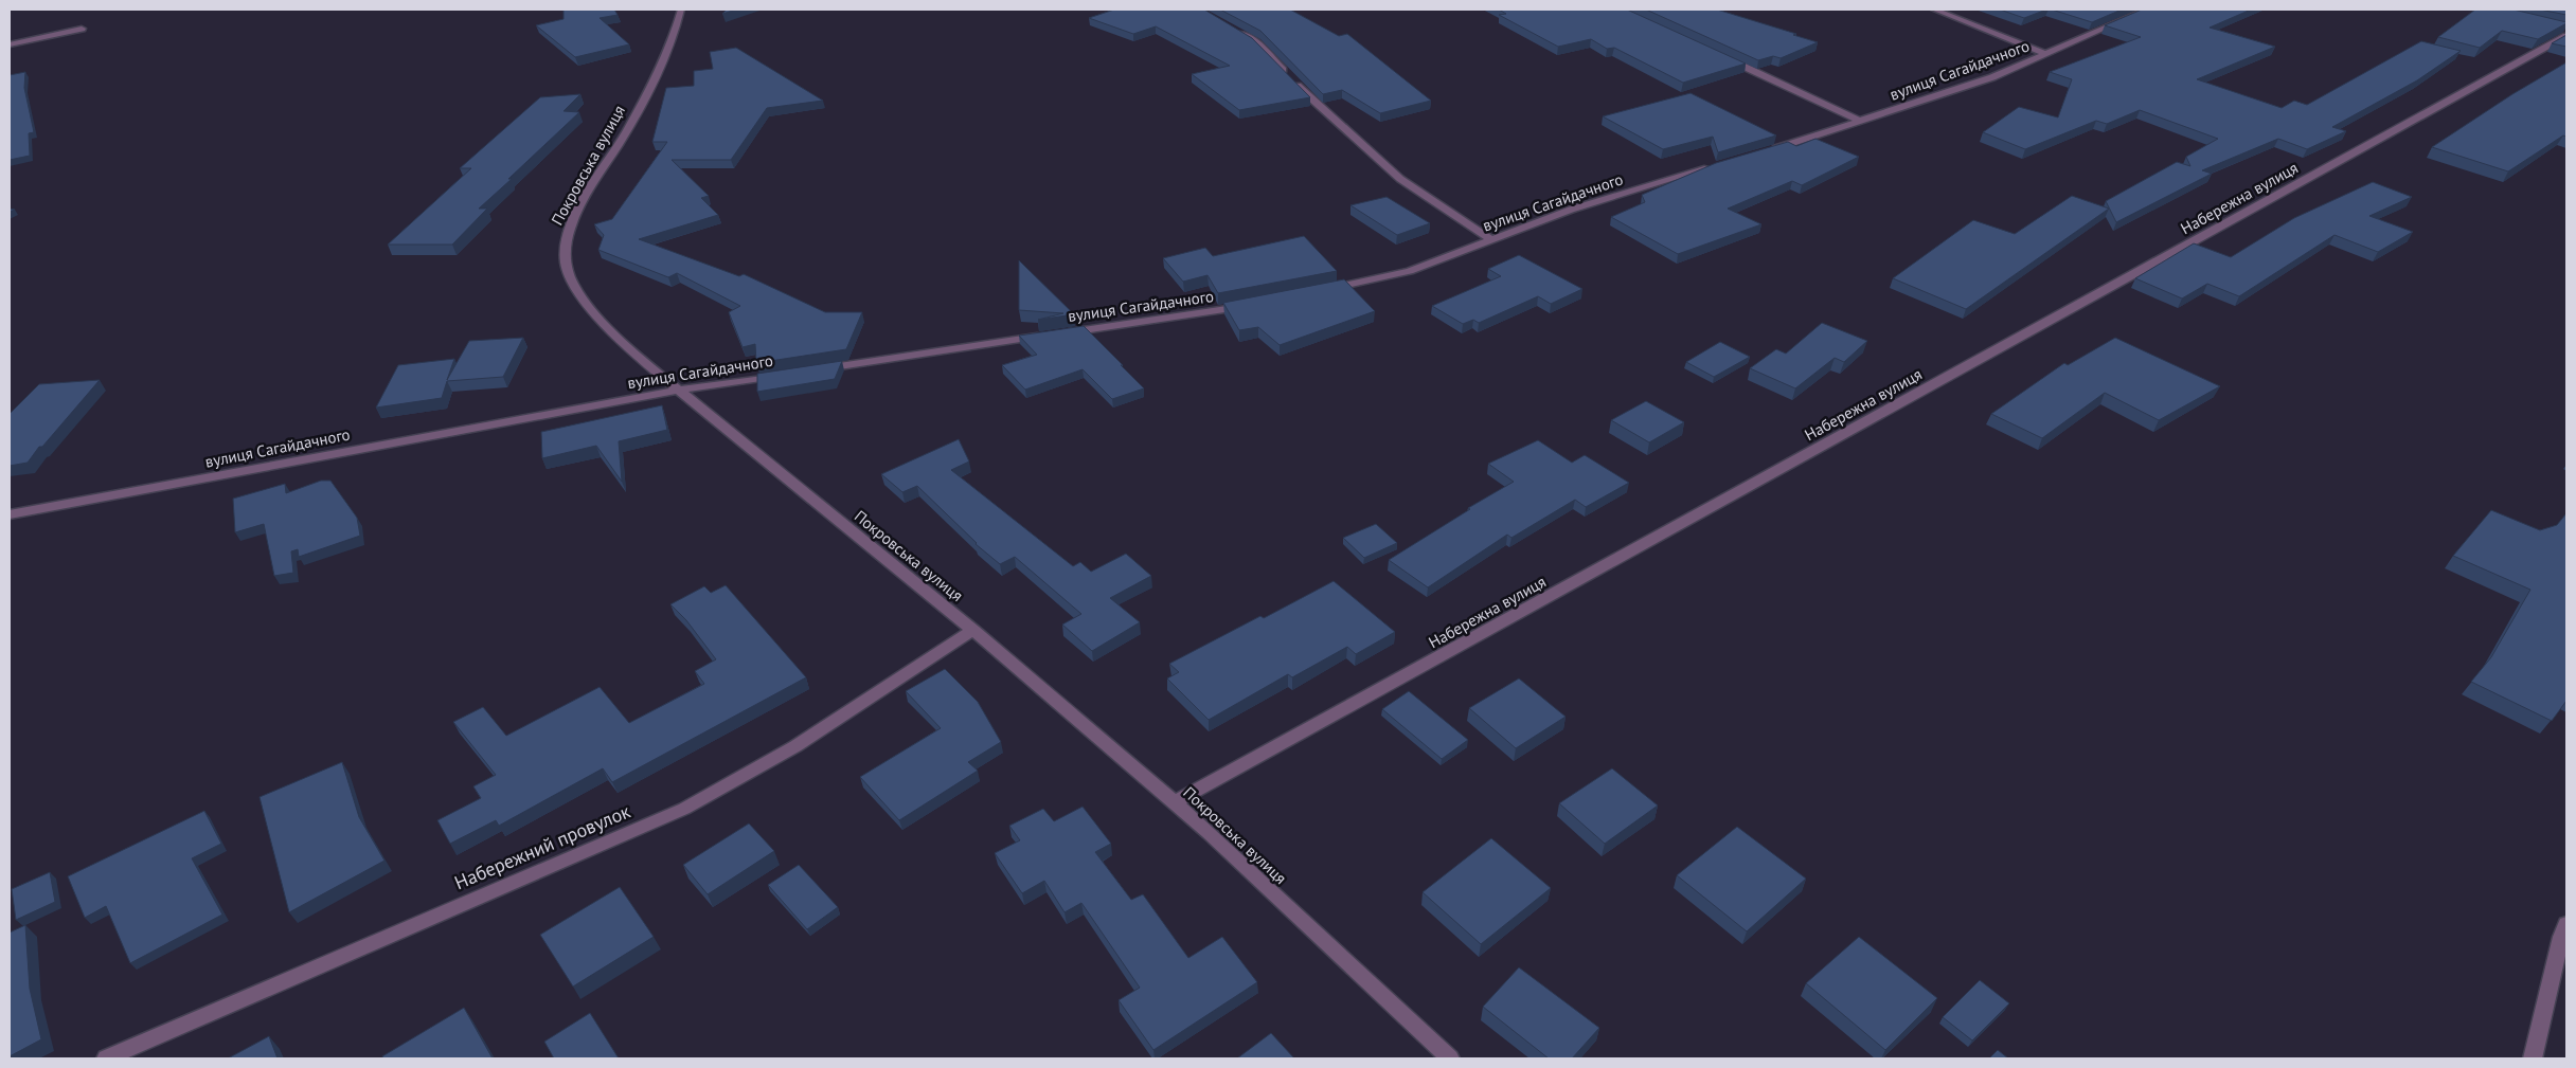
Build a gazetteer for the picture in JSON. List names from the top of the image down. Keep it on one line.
{"streets":{"street":["вулиця Сагайдачного","Покровська вулиця","Набережна вулиця","Набережний провулок"]},"crossings":[["вулиця Сагайдачного","Покровська вулиця"],["Покровська вулиця","Набережна вулиця"],["Покровська вулиця","Набережний провулок"]]}
